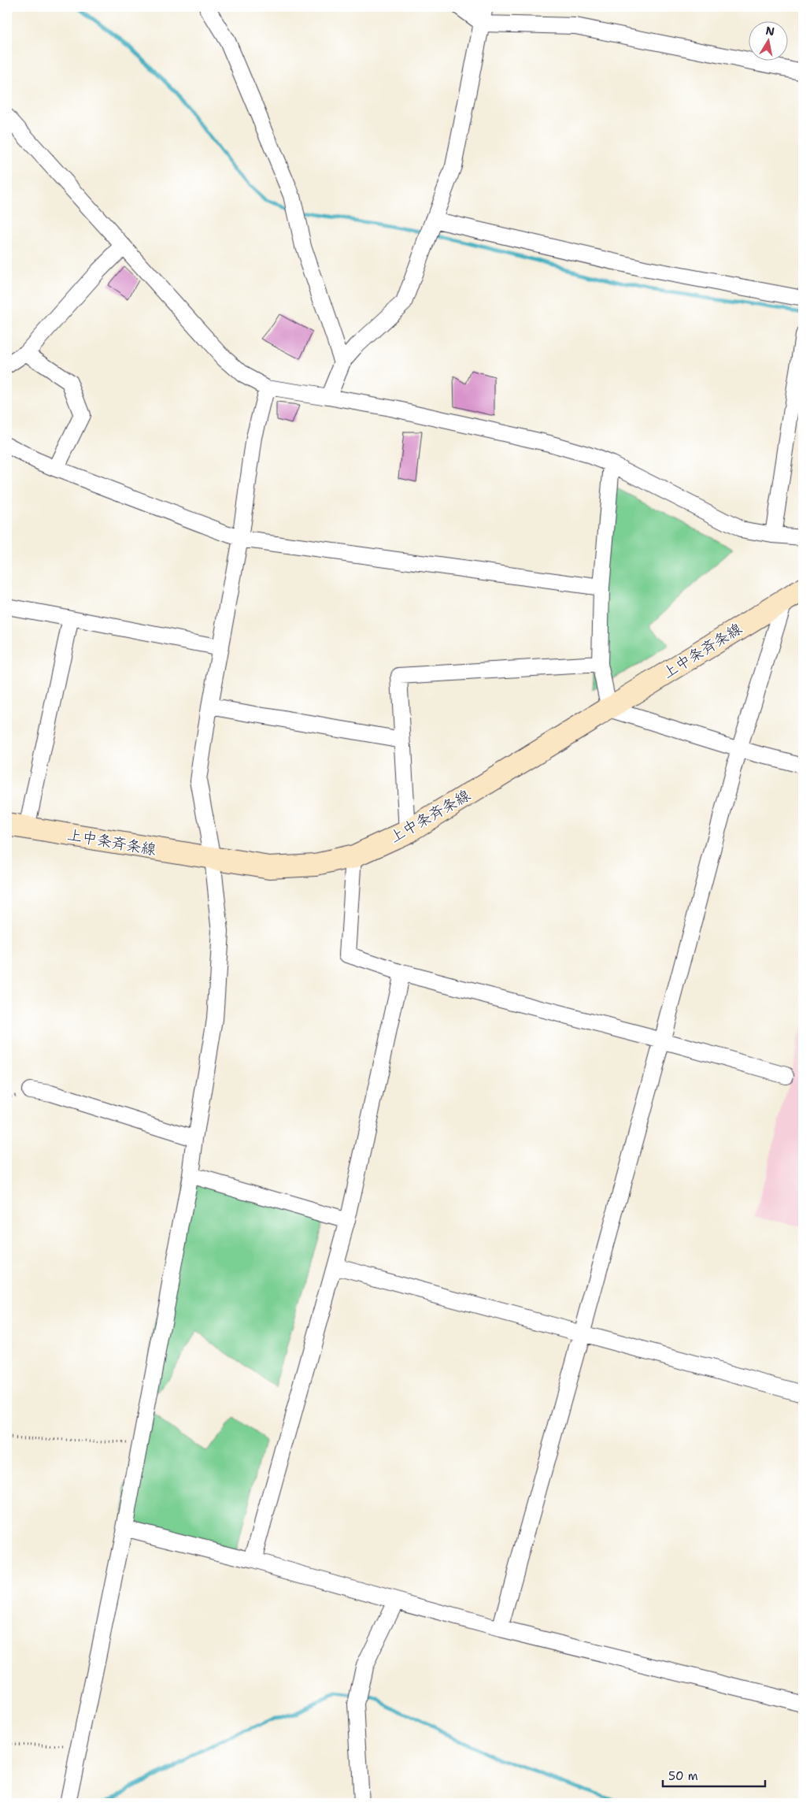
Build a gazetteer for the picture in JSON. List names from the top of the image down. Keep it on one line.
{"streets":{"main road":["上中条斉条線"]},"scale_bar":"50 m","north":"top"}
